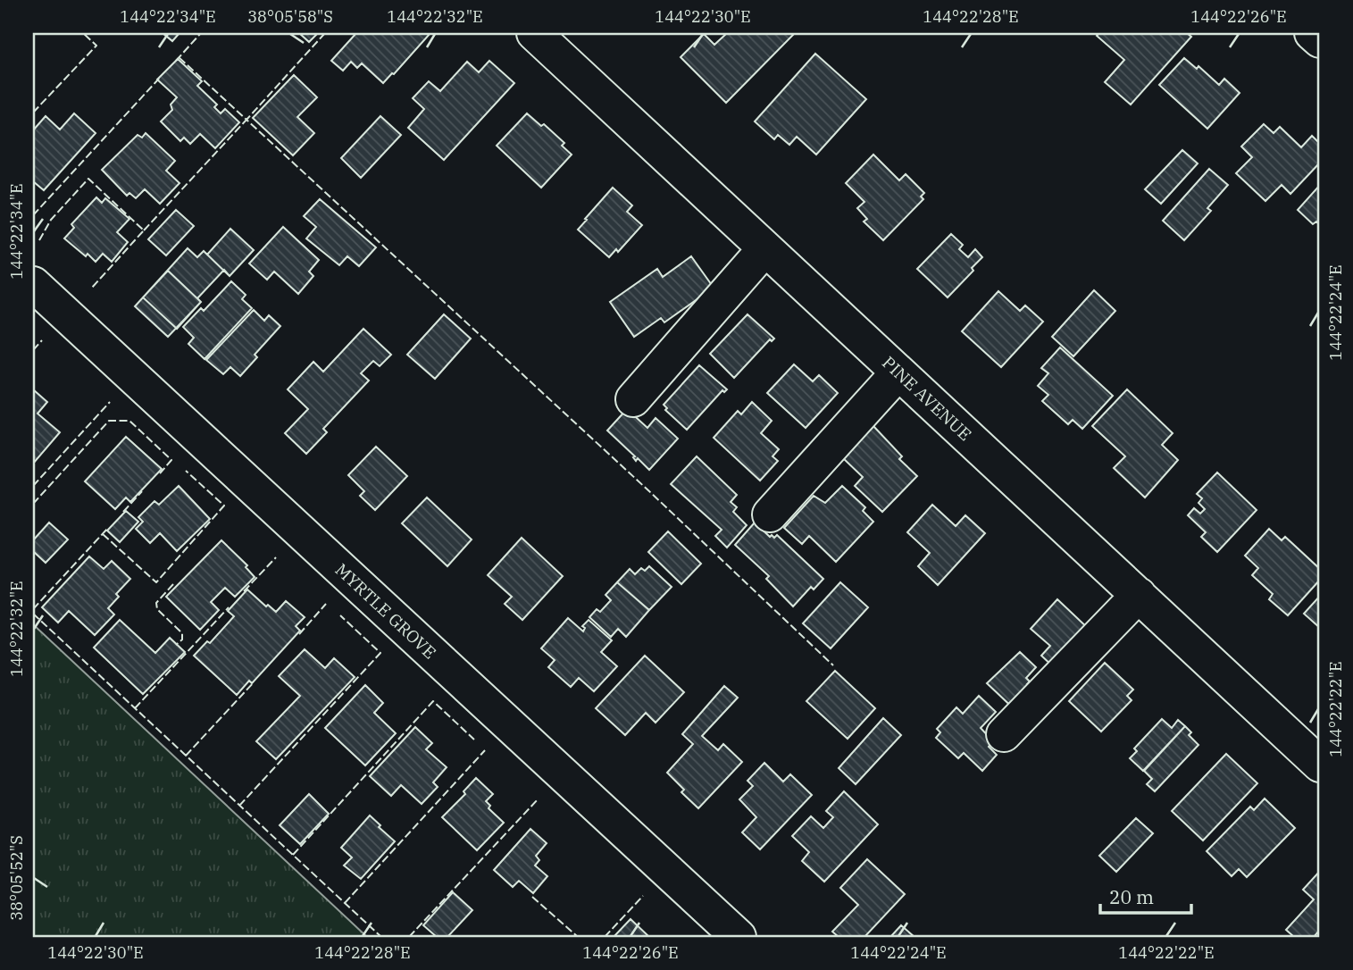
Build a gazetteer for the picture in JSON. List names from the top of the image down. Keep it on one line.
{"streets":{"street":["PINE AVENUE","MYRTLE GROVE"]},"scale_bar":"20 m","coordinates":["144°22'34\"E","38°05'58\"S","144°22'32\"E","144°22'30\"E","144°22'28\"E","144°22'26\"E","144°22'24\"E","144°22'22\"E","38°05'52\"S"]}
